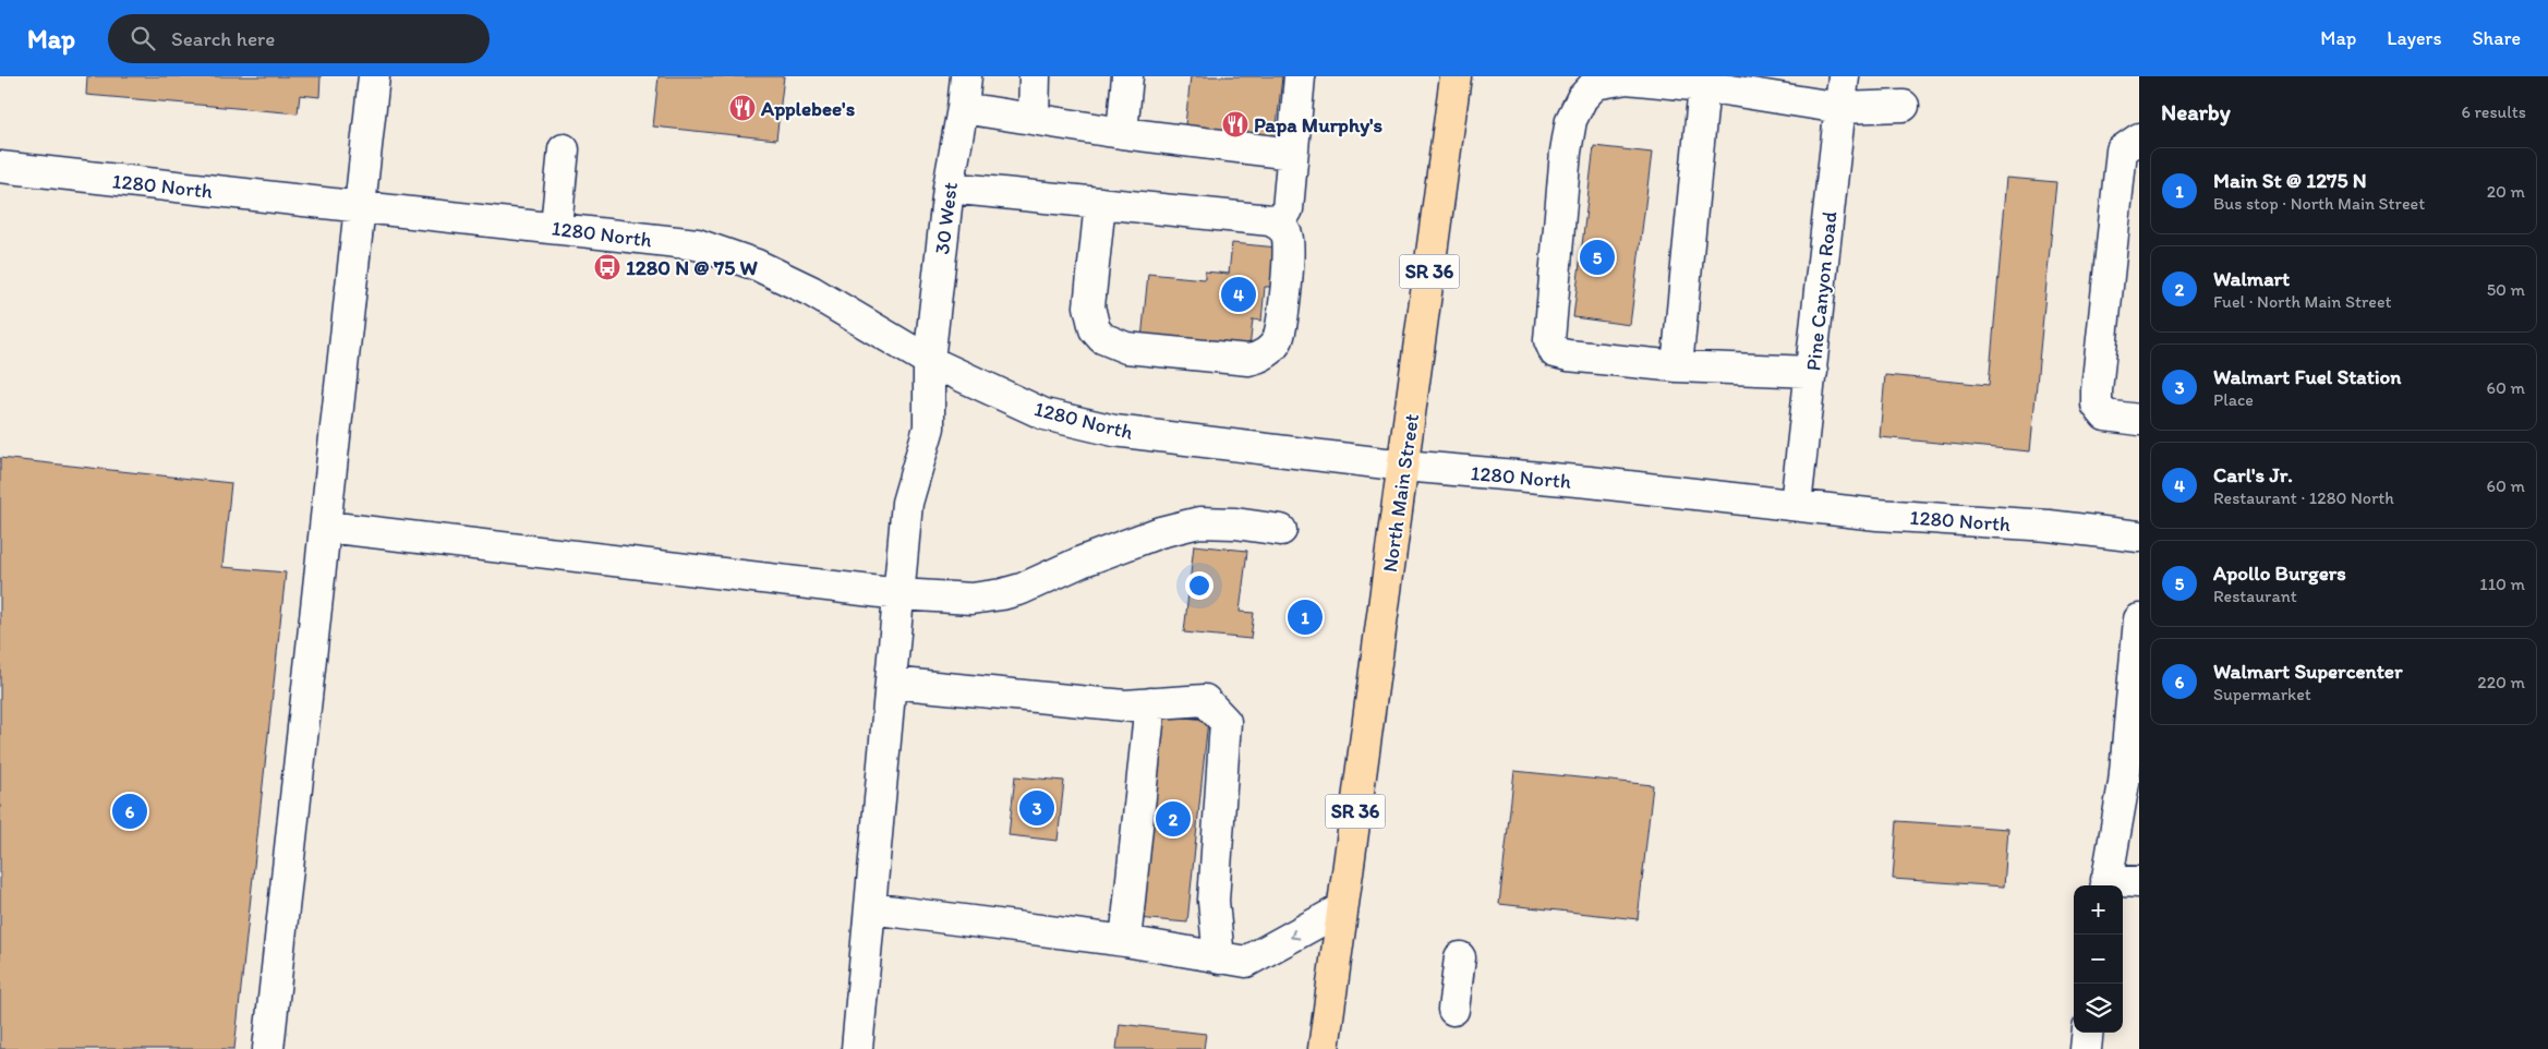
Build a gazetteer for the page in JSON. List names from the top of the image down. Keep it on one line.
{"streets":{"highway":["SR 36","North Main Street"],"street":["1280 North","30 West","Pine Canyon Road"]},"crossings":[["1280 North","30 West"],["1280 North","Pine Canyon Road"],["1280 North","North Main Street"],["SR 36","North Main Street"]],"places":{"restaurant":["Applebee's","Papa Murphy's"],"bus stop":["1280 N @ 75 W"]},"page":{"header":"Map","search":"Search here","nav":["Map","Layers","Share"],"heading":["Nearby","6 results"],"list":[{"mark":"1","name":"Main St @ 1275 N","note":"Bus stop · North Main Street","value":"20 m"},{"mark":"2","name":"Walmart","note":"Fuel · North Main Street","value":"50 m"},{"mark":"3","name":"Walmart Fuel Station","note":"Place","value":"60 m"},{"mark":"4","name":"Carl's Jr.","note":"Restaurant · 1280 North","value":"60 m"},{"mark":"5","name":"Apollo Burgers","note":"Restaurant","value":"110 m"},{"mark":"6","name":"Walmart Supercenter","note":"Supermarket","value":"220 m"}],"pins":["5","4","1","3","6","2"],"map_buttons":["+","−"]}}
